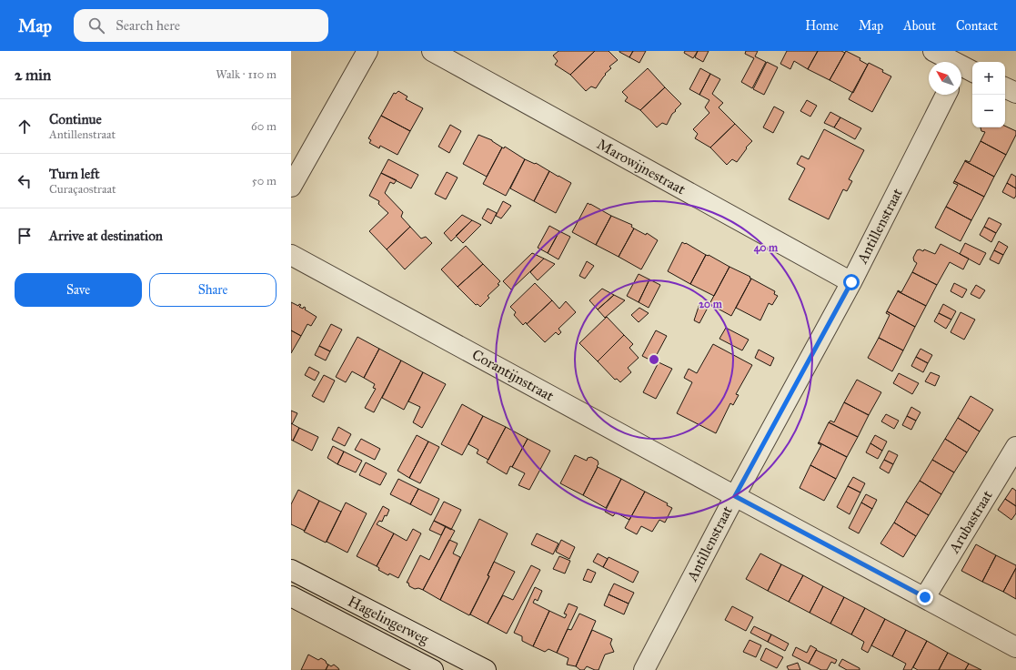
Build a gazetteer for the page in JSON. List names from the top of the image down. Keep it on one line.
{"streets":{"street":["Marowijnestraat","Antillenstraat","Corantijnstraat","Arubastraat","Hagelingerweg"]},"crossings":[["Marowijnestraat","Antillenstraat"],["Antillenstraat","Corantijnstraat"],["Corantijnstraat","Arubastraat"]],"north":"top left","page":{"header":"Map","search":"Search here","nav":["Home","Map","About","Contact"],"heading":["2 min","Walk · 110 m"],"map_buttons":["+","−"],"list":[["Continue","Antillenstraat","60 m"],["Turn left","Curaçaostraat","50 m"],"Arrive at destination"],"buttons":["Save","Share"]},"rings":["40 m","20 m"]}
